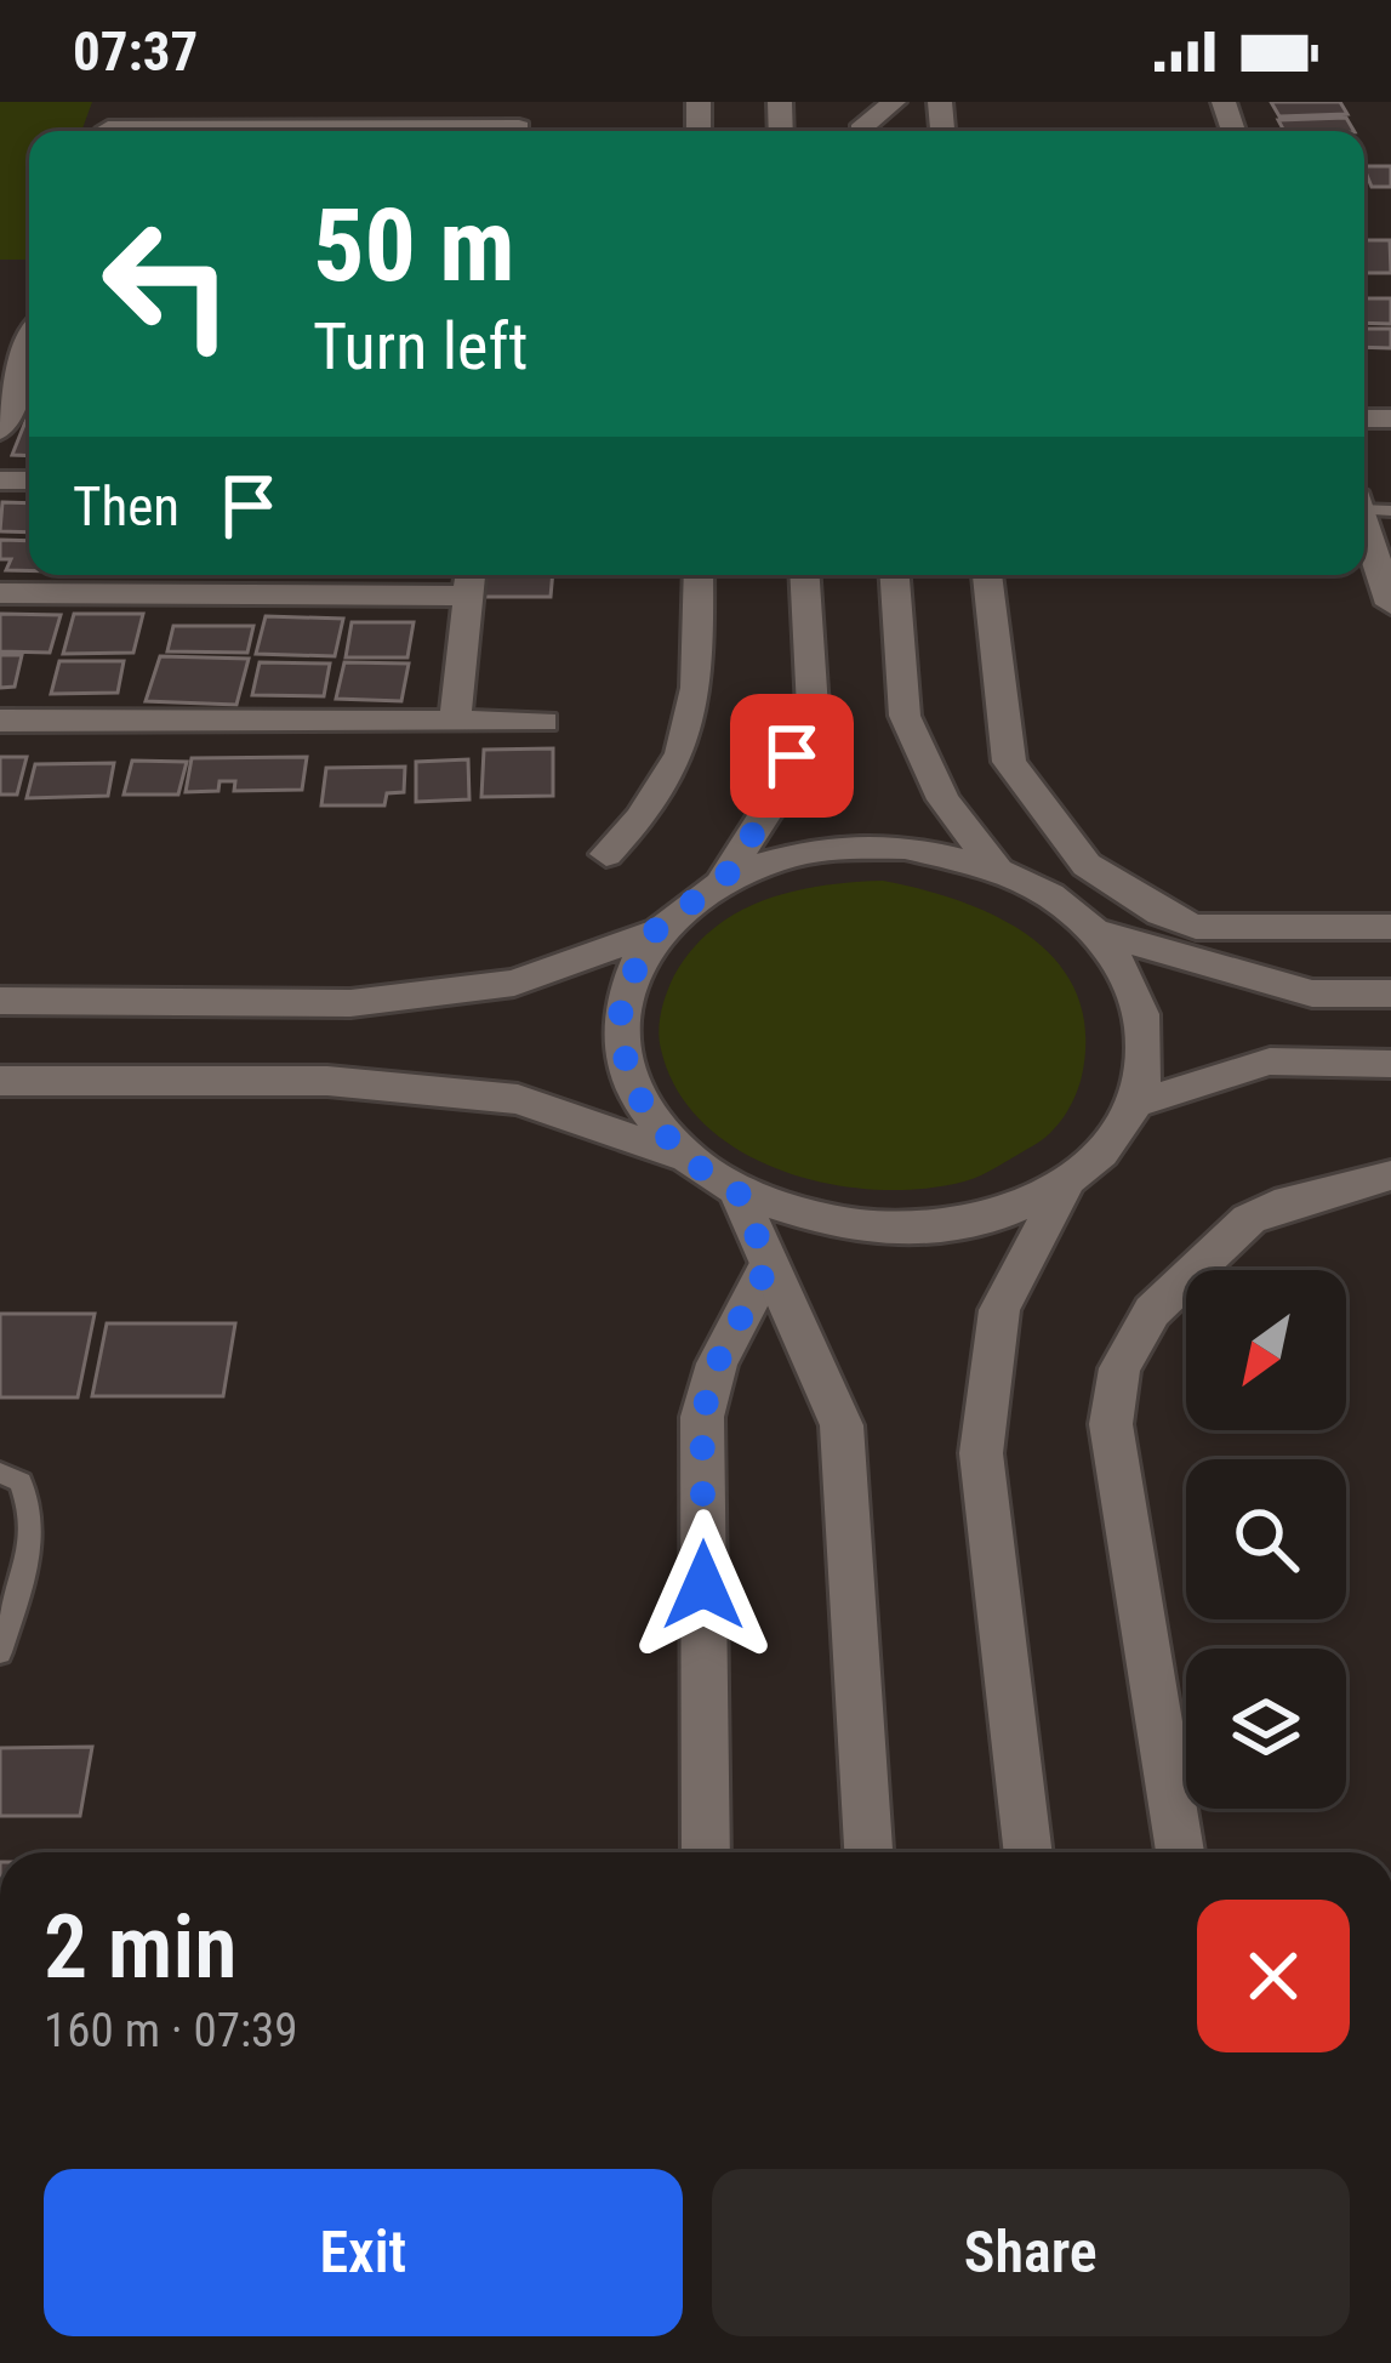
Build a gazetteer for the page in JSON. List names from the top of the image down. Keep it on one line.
{"north":"bottom left","page":{"status":"07:37","turn":["50 m","Turn left"],"then":"Then","heading":["2 min","160 m · 07:39"],"buttons":["Exit","Share"]}}
